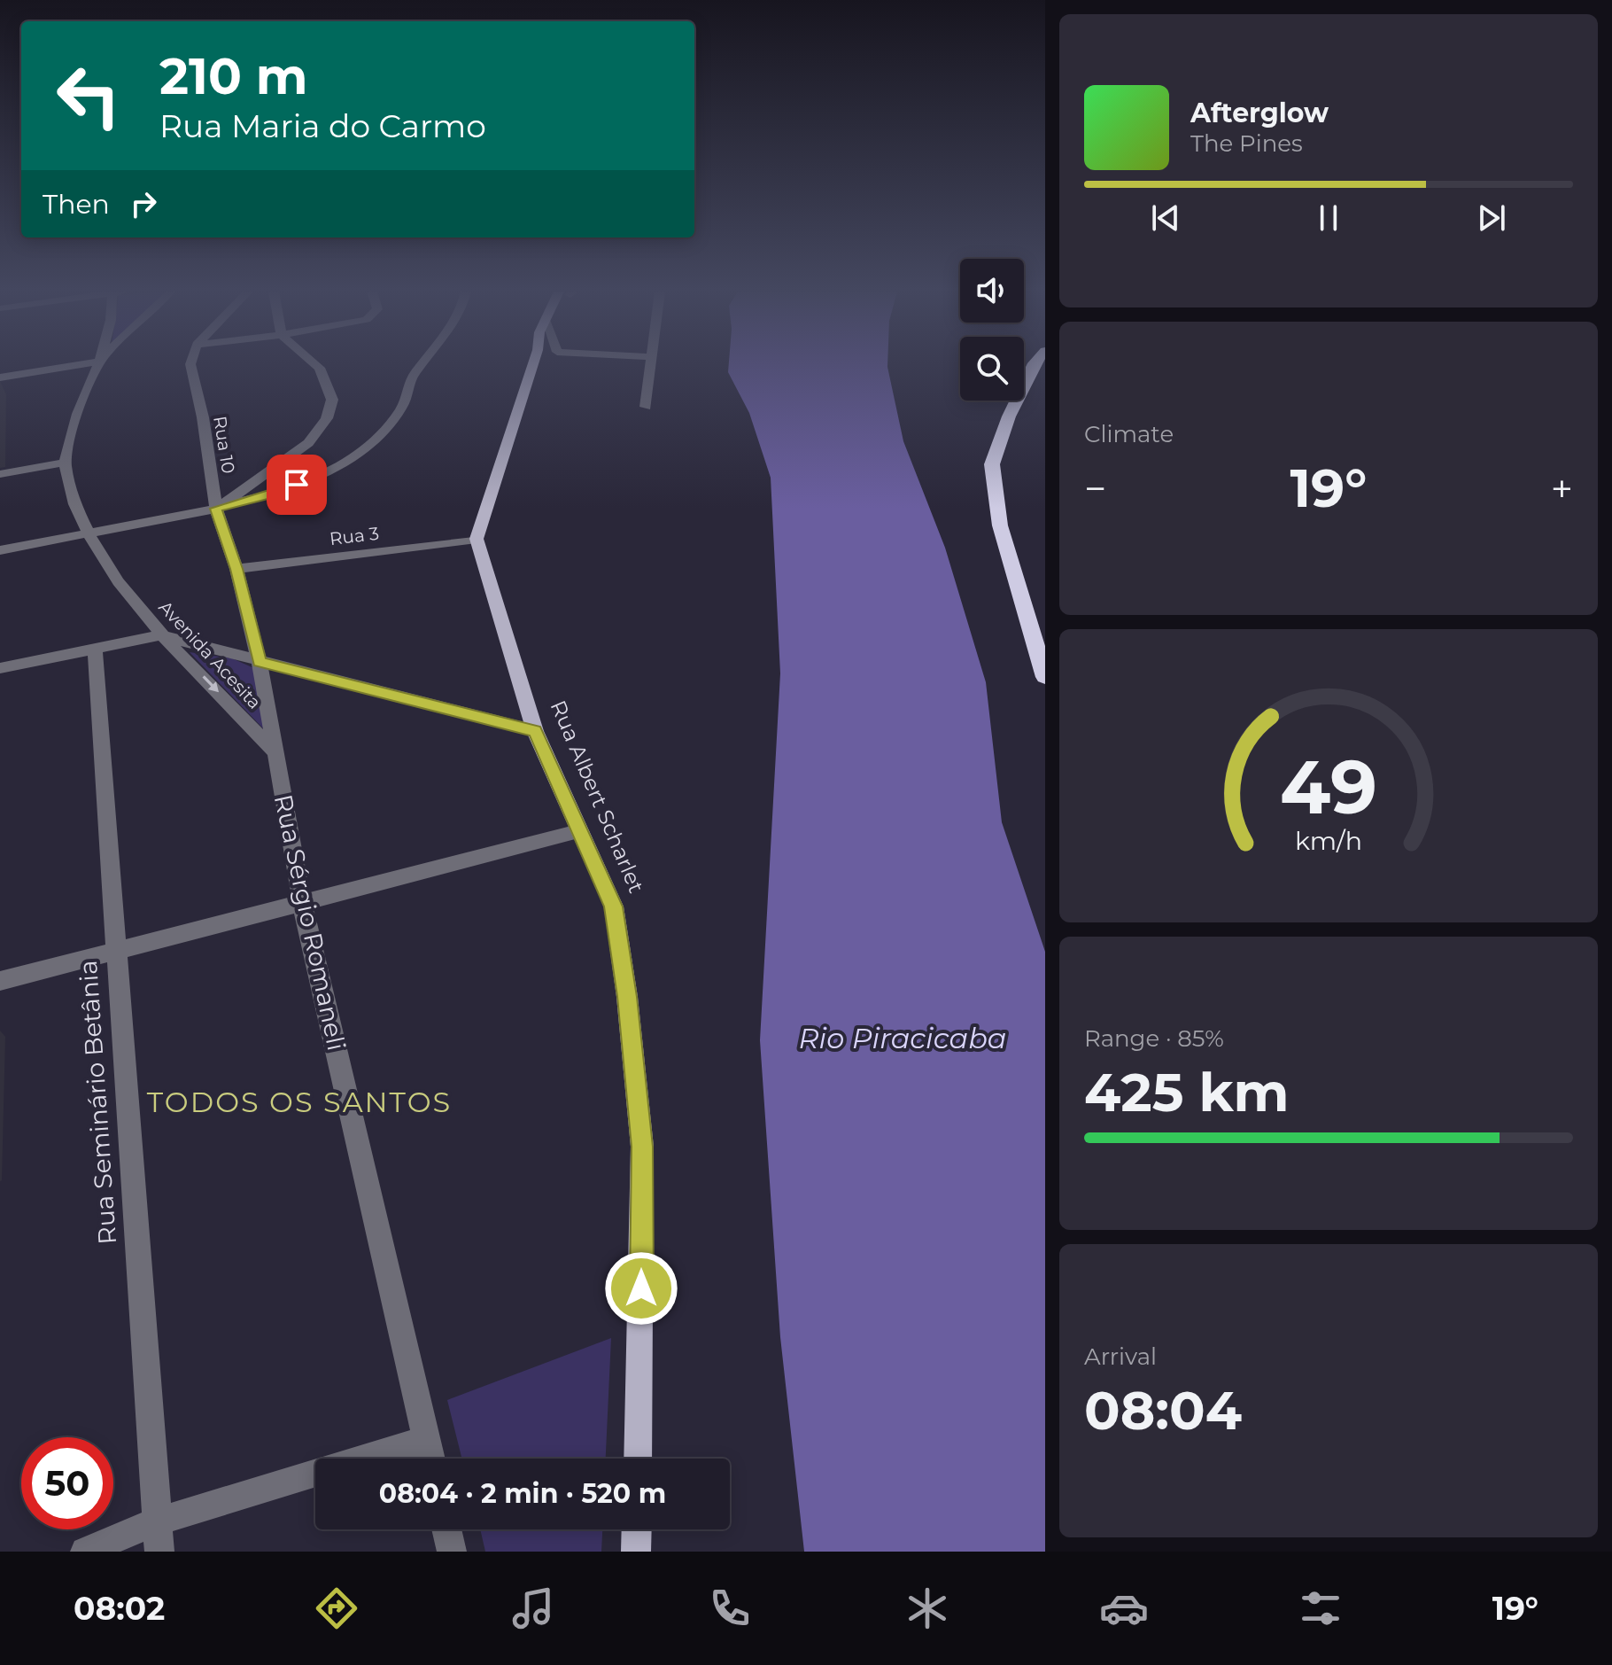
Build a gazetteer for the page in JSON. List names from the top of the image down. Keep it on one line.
{"streets":{"main road":["Rua Albert Scharlet"],"street":["Rua 10","Rua 3","Avenida Acesita","Rua Sérgio Romaneli","Rua Seminário Betânia"]},"crossings":[["Rua 10","Rua 3"],["Rua 10","Rua Sérgio Romaneli"],["Rua 3","Rua Albert Scharlet"],["Avenida Acesita","Rua Sérgio Romaneli"]],"districts":["TODOS OS SANTOS"],"water":["Rio Piracicaba"],"page":{"turn":["210 m","Rua Maria do Carmo"],"song":["Afterglow","The Pines"],"then":"Then","tile":["Climate",["Range · 85%","425 km"],["Arrival","08:04"]],"heat":["−","19°","+"],"limit":"50","trip":"08:04 · 2 min · 520 m","tabs":["08:02","19°"],"gauge":["49","km/h"]}}
